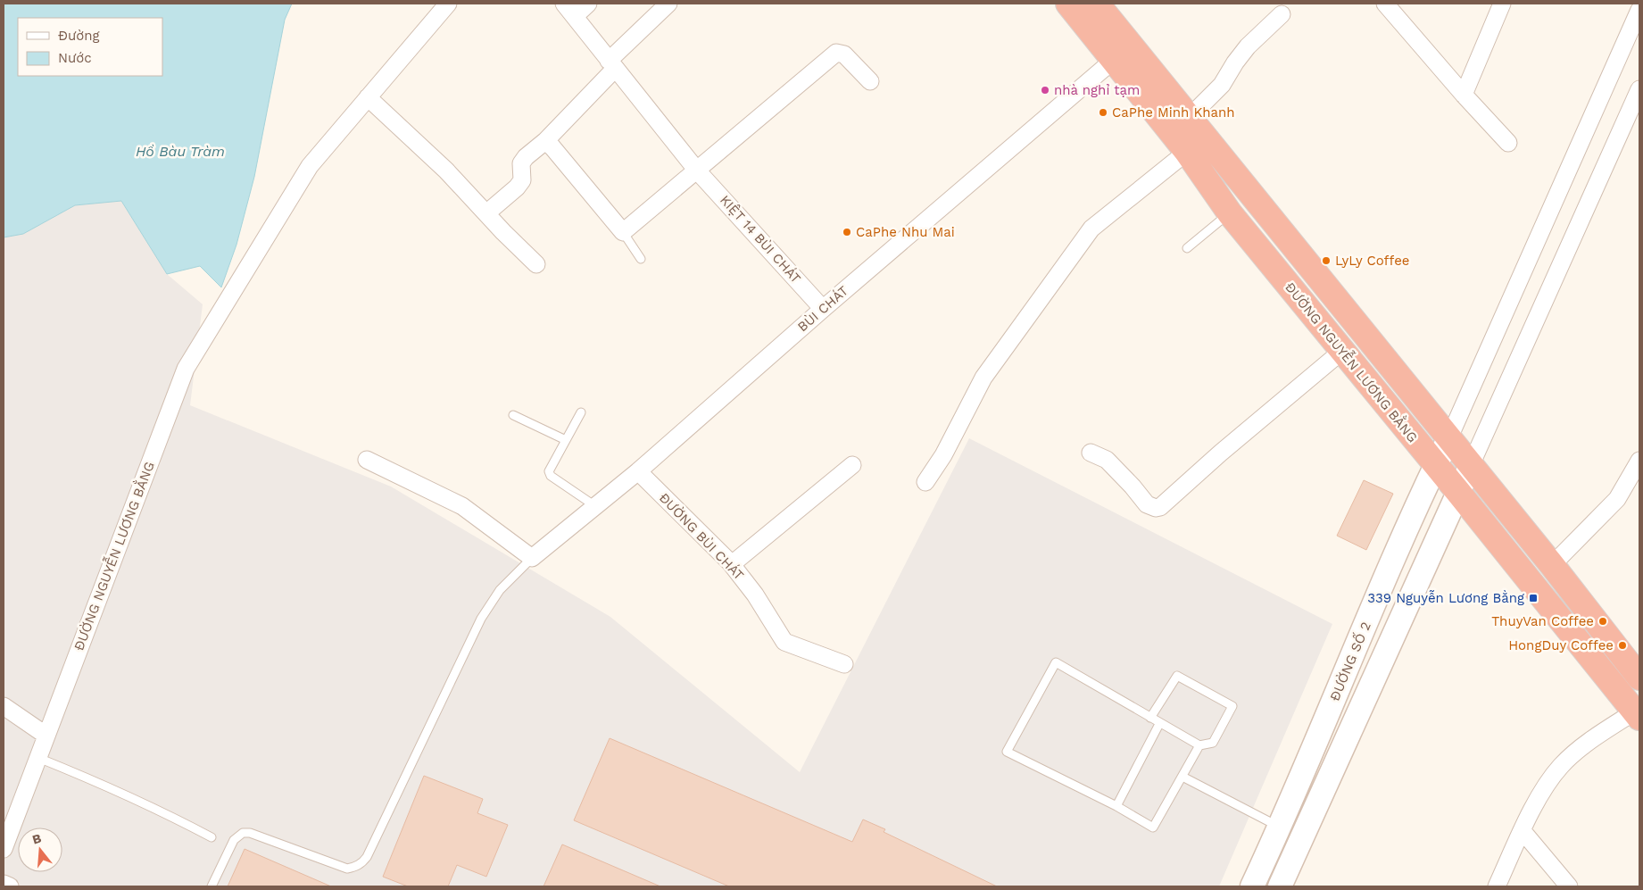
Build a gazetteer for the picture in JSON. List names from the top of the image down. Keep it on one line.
{"streets":{"highway":["ĐƯỜNG NGUYỄN LƯƠNG BẰNG"],"street":["KIỆT 14 BÙI CHÁT","BÙI CHÁT","ĐƯỜNG BÙI CHÁT","ĐƯỜNG SỐ 2"]},"crossings":[["KIỆT 14 BÙI CHÁT","BÙI CHÁT"],["BÙI CHÁT","ĐƯỜNG NGUYỄN LƯƠNG BẰNG"],["BÙI CHÁT","ĐƯỜNG BÙI CHÁT"],["ĐƯỜNG NGUYỄN LƯƠNG BẰNG","ĐƯỜNG SỐ 2"]],"water":["Hồ Bàu Tràm"],"places":{"other":["nhà nghỉ tạm","CaPhe Minh Khanh","CaPhe Nhu Mai","LyLy Coffee","ThuyVan Coffee","HongDuy Coffee"],"transit":["339 Nguyễn Lương Bằng"]},"legend":["Đường","Nước"],"north":"top"}
